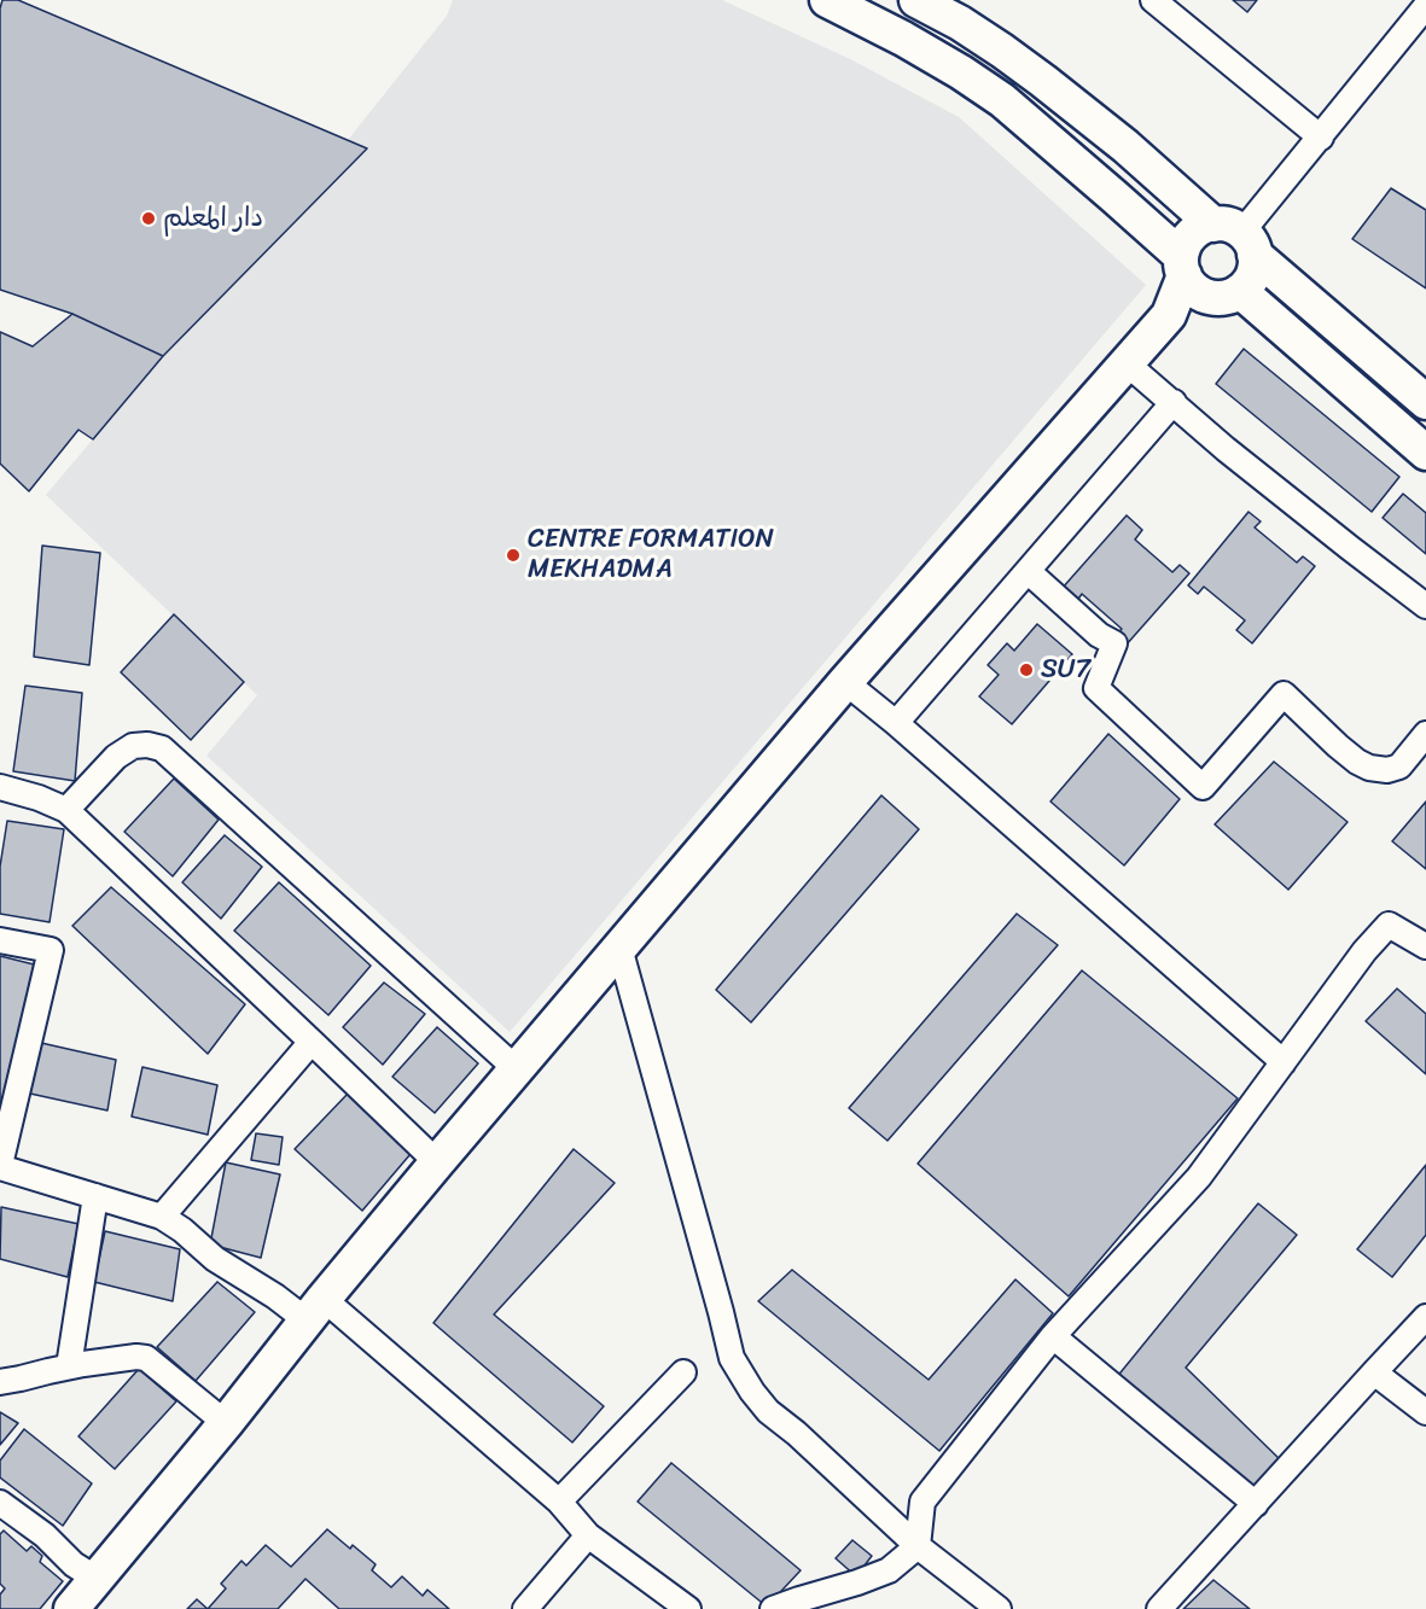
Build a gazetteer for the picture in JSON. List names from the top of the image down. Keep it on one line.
{"places":["دار المعلم","CENTRE FORMATION MEKHADMA","SU7"]}
